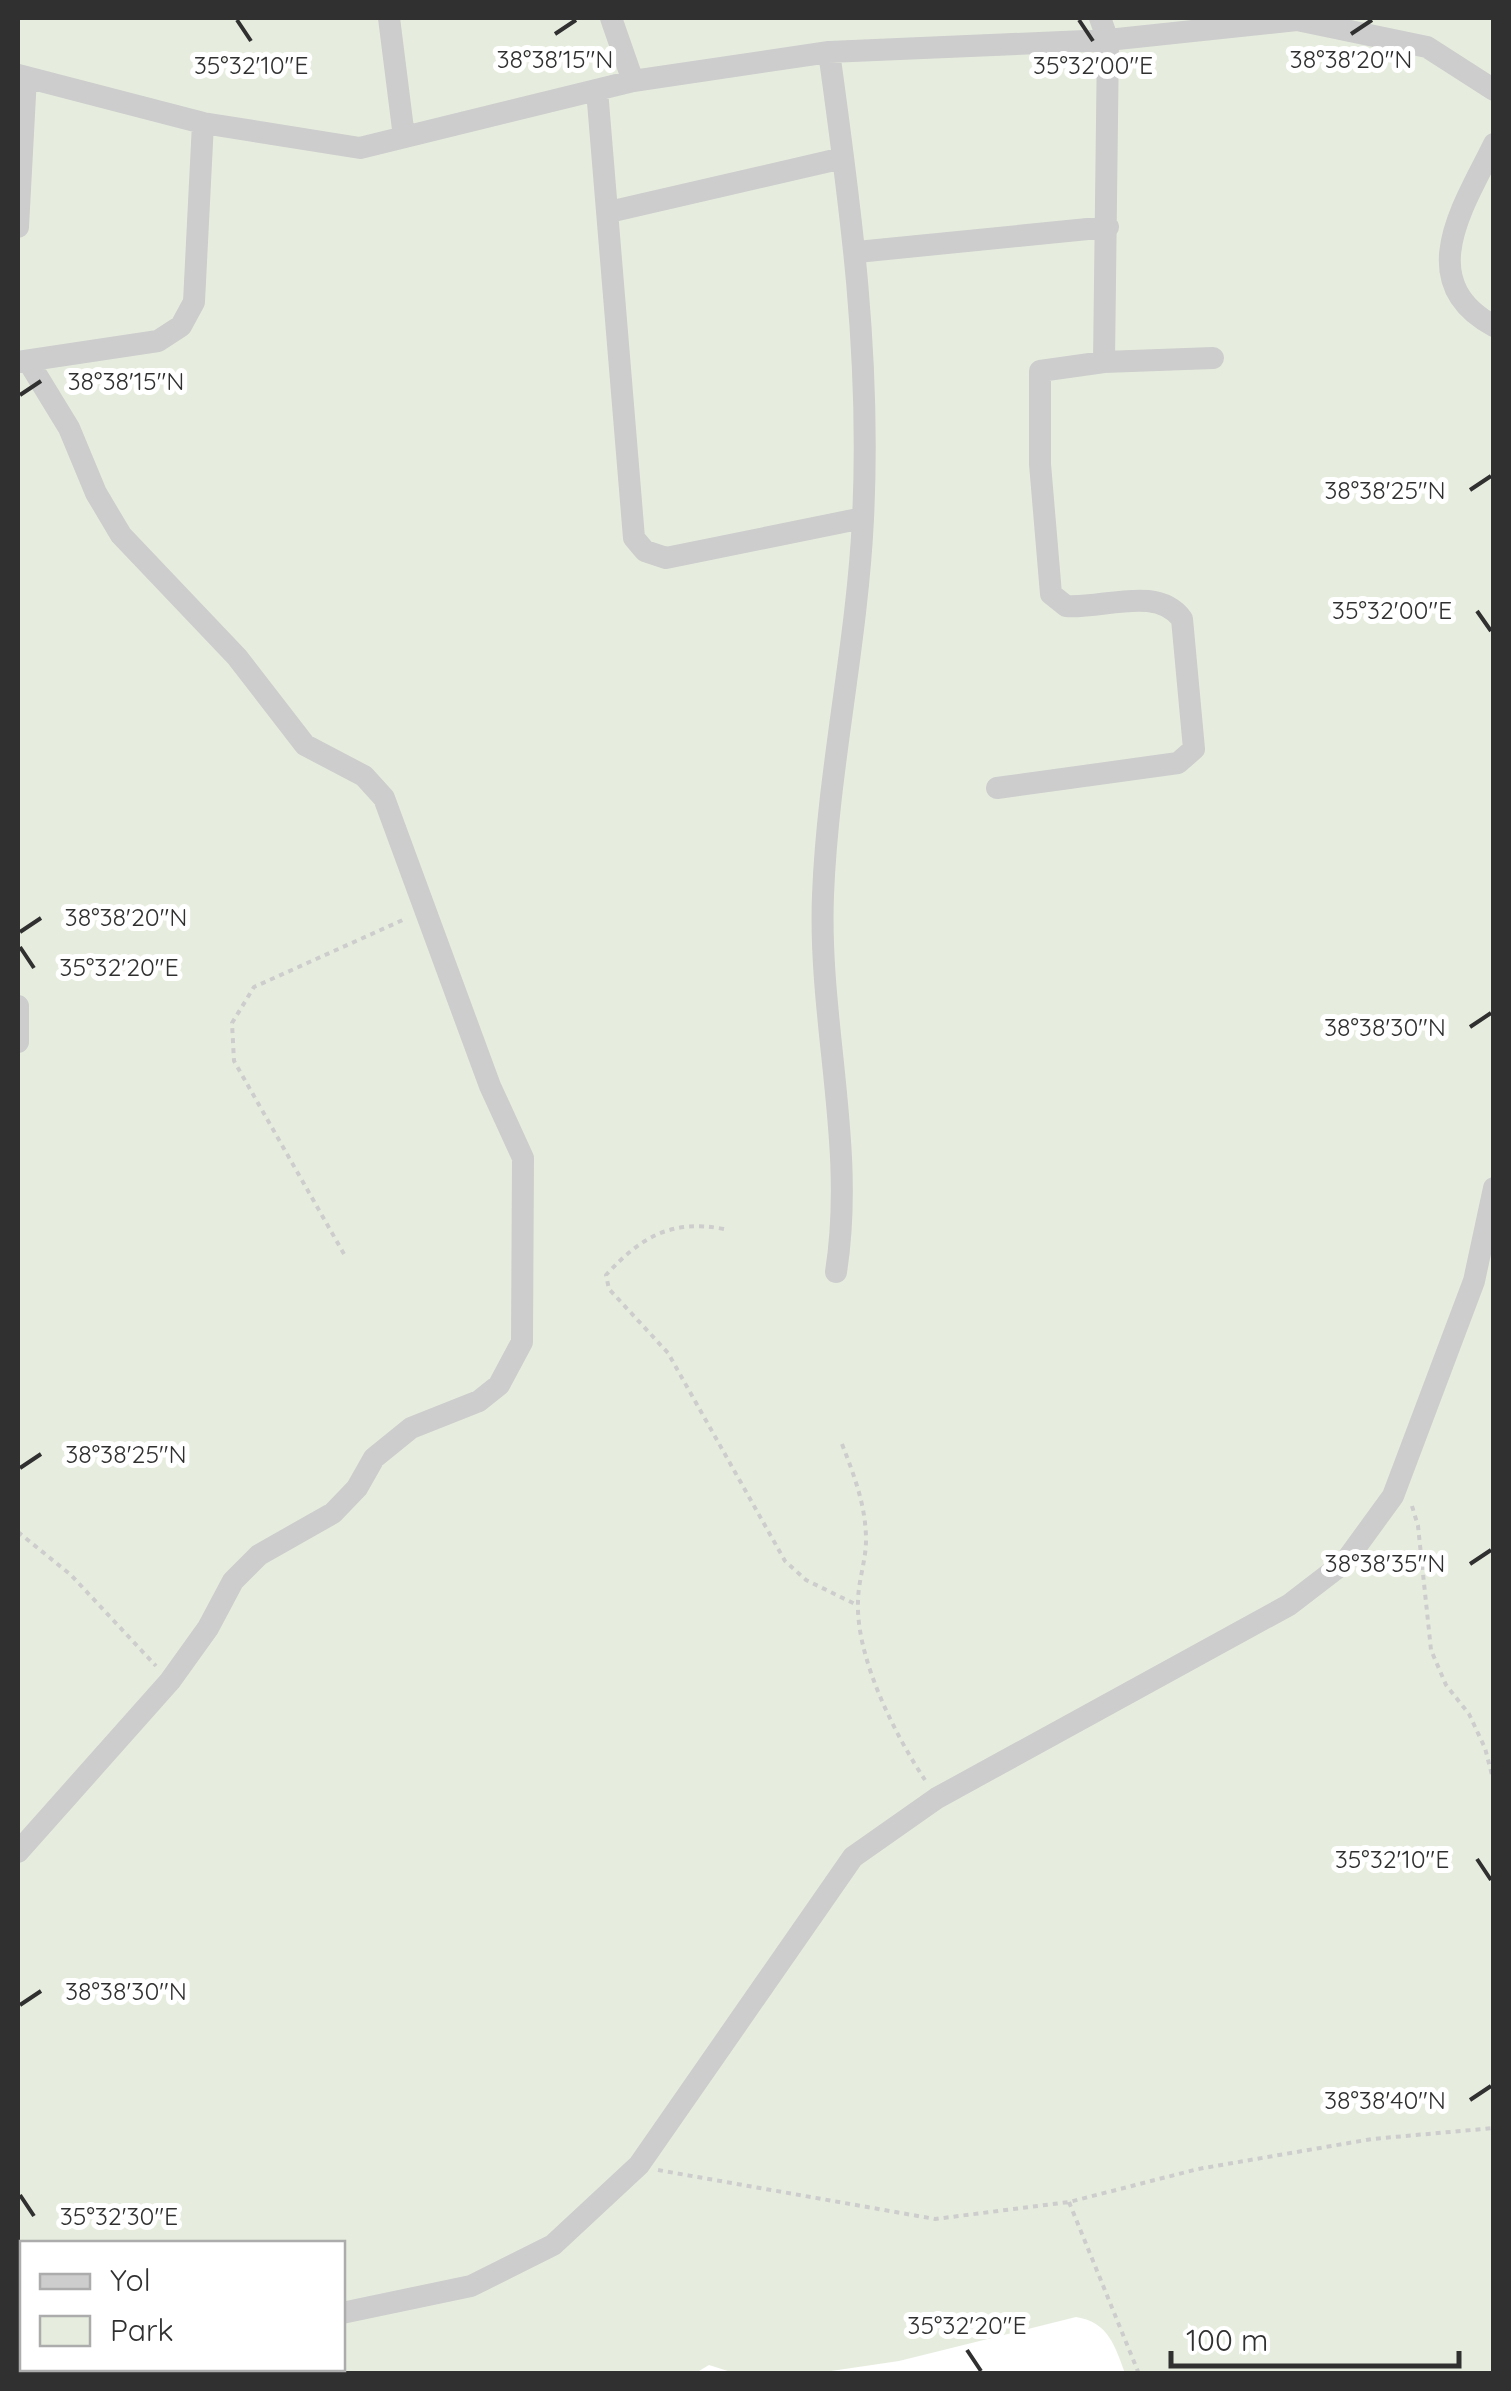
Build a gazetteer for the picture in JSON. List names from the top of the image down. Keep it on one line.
{"legend":["Yol","Park"],"scale_bar":"100 m","coordinates":["38°38'15\"N","38°38'20\"N","35°32'10\"E","35°32'00\"E","38°38'25\"N","35°32'20\"E","38°38'30\"N","38°38'35\"N","38°38'40\"N","35°32'30\"E"]}
